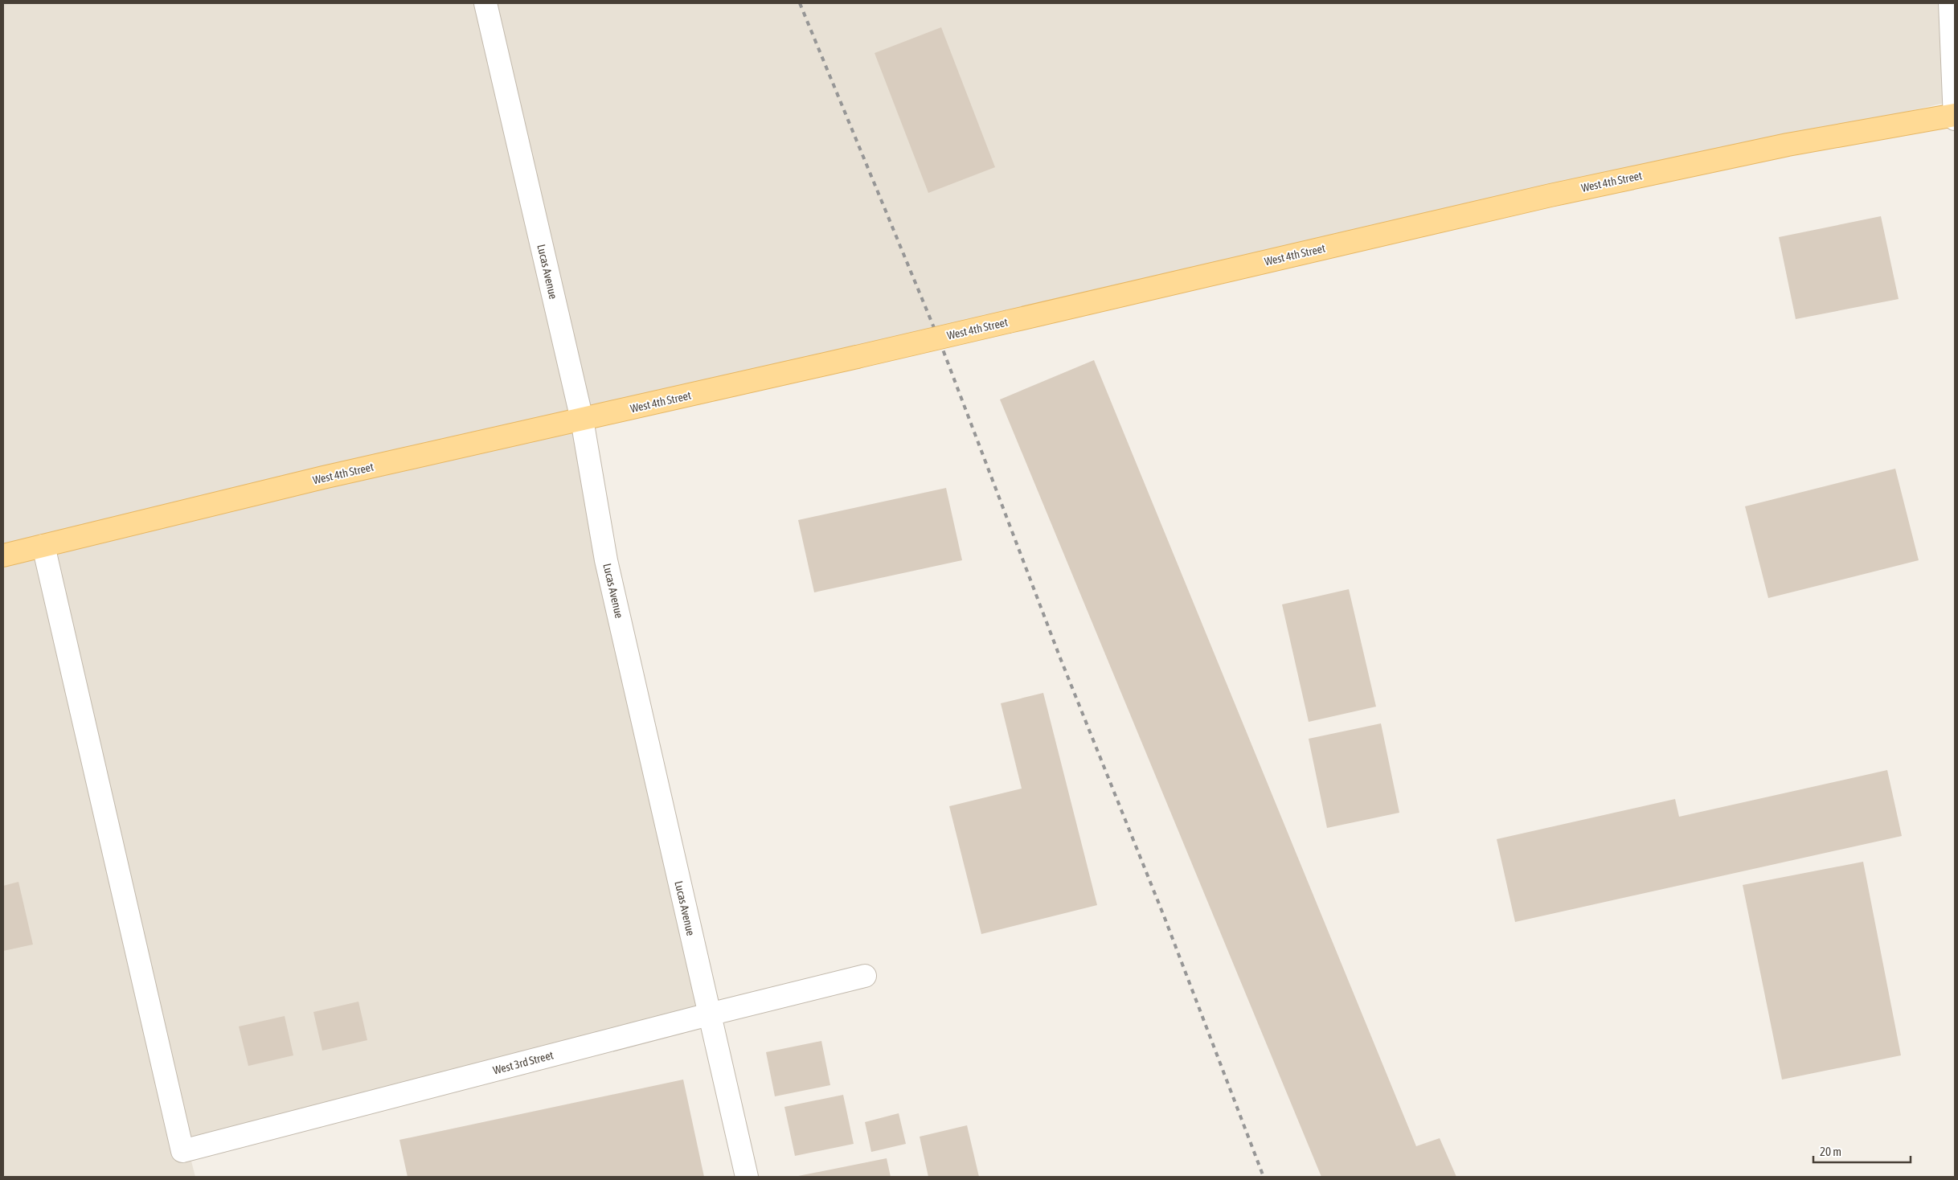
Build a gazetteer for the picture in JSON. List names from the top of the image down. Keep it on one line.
{"streets":{"main road":["West 4th Street"],"street":["Lucas Avenue","West 3rd Street"]},"crossings":[["West 4th Street","Lucas Avenue"],["West 4th Street","West 3rd Street"],["Lucas Avenue","West 3rd Street"]],"scale_bar":"20 m"}
